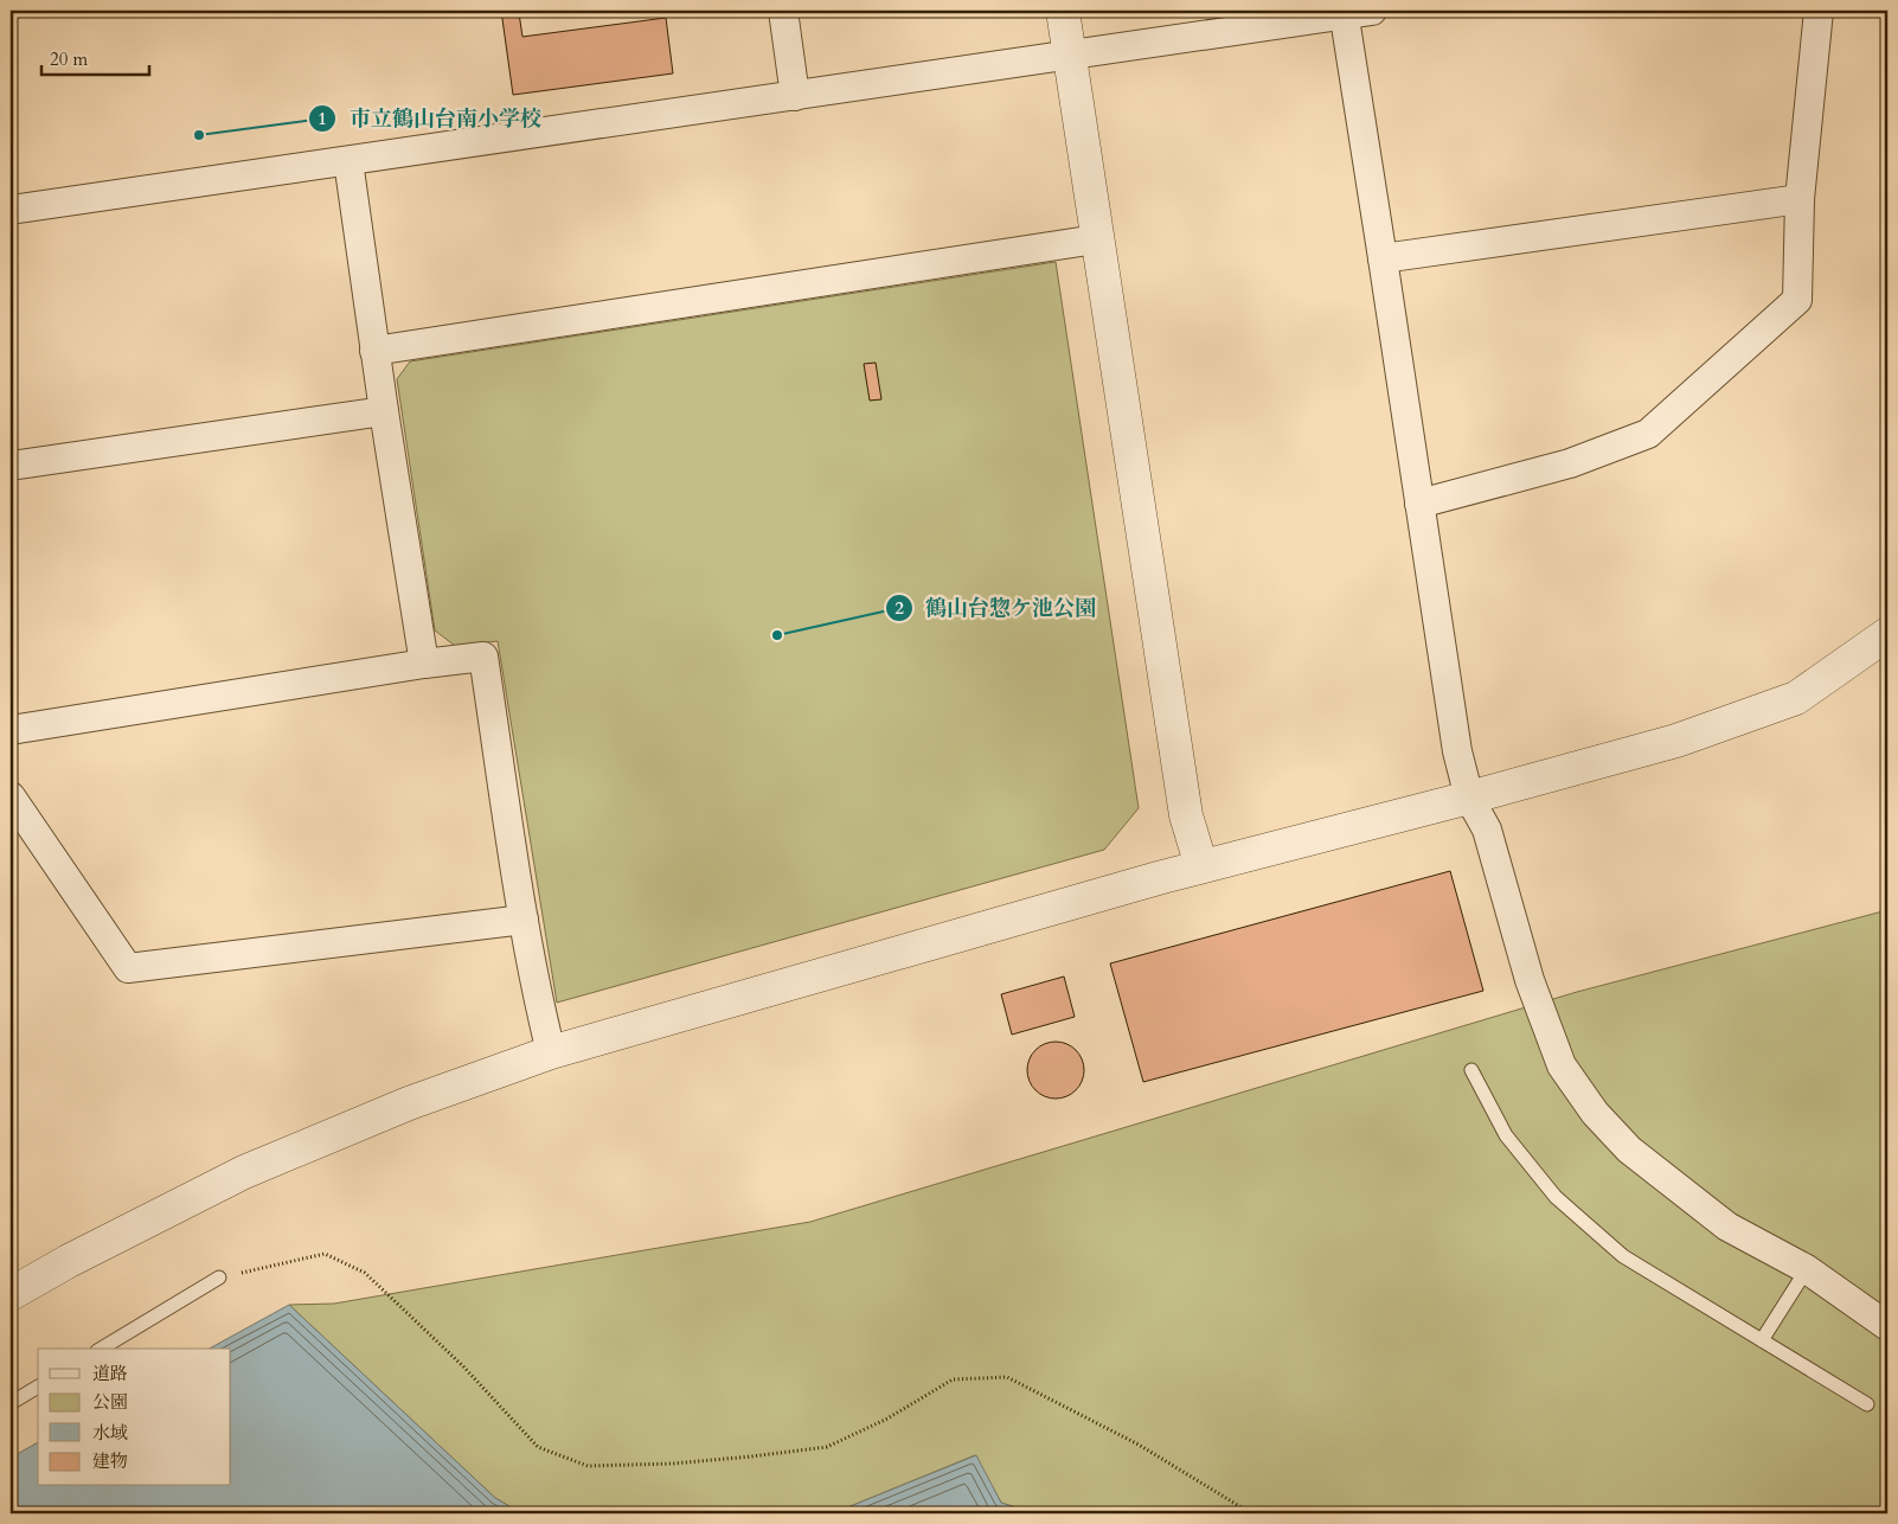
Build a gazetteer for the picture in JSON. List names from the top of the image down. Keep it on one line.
{"places":["市立鶴山台南小学校","鶴山台惣ケ池公園"],"legend":["道路","公園","水域","建物"],"scale_bar":"20 m"}
